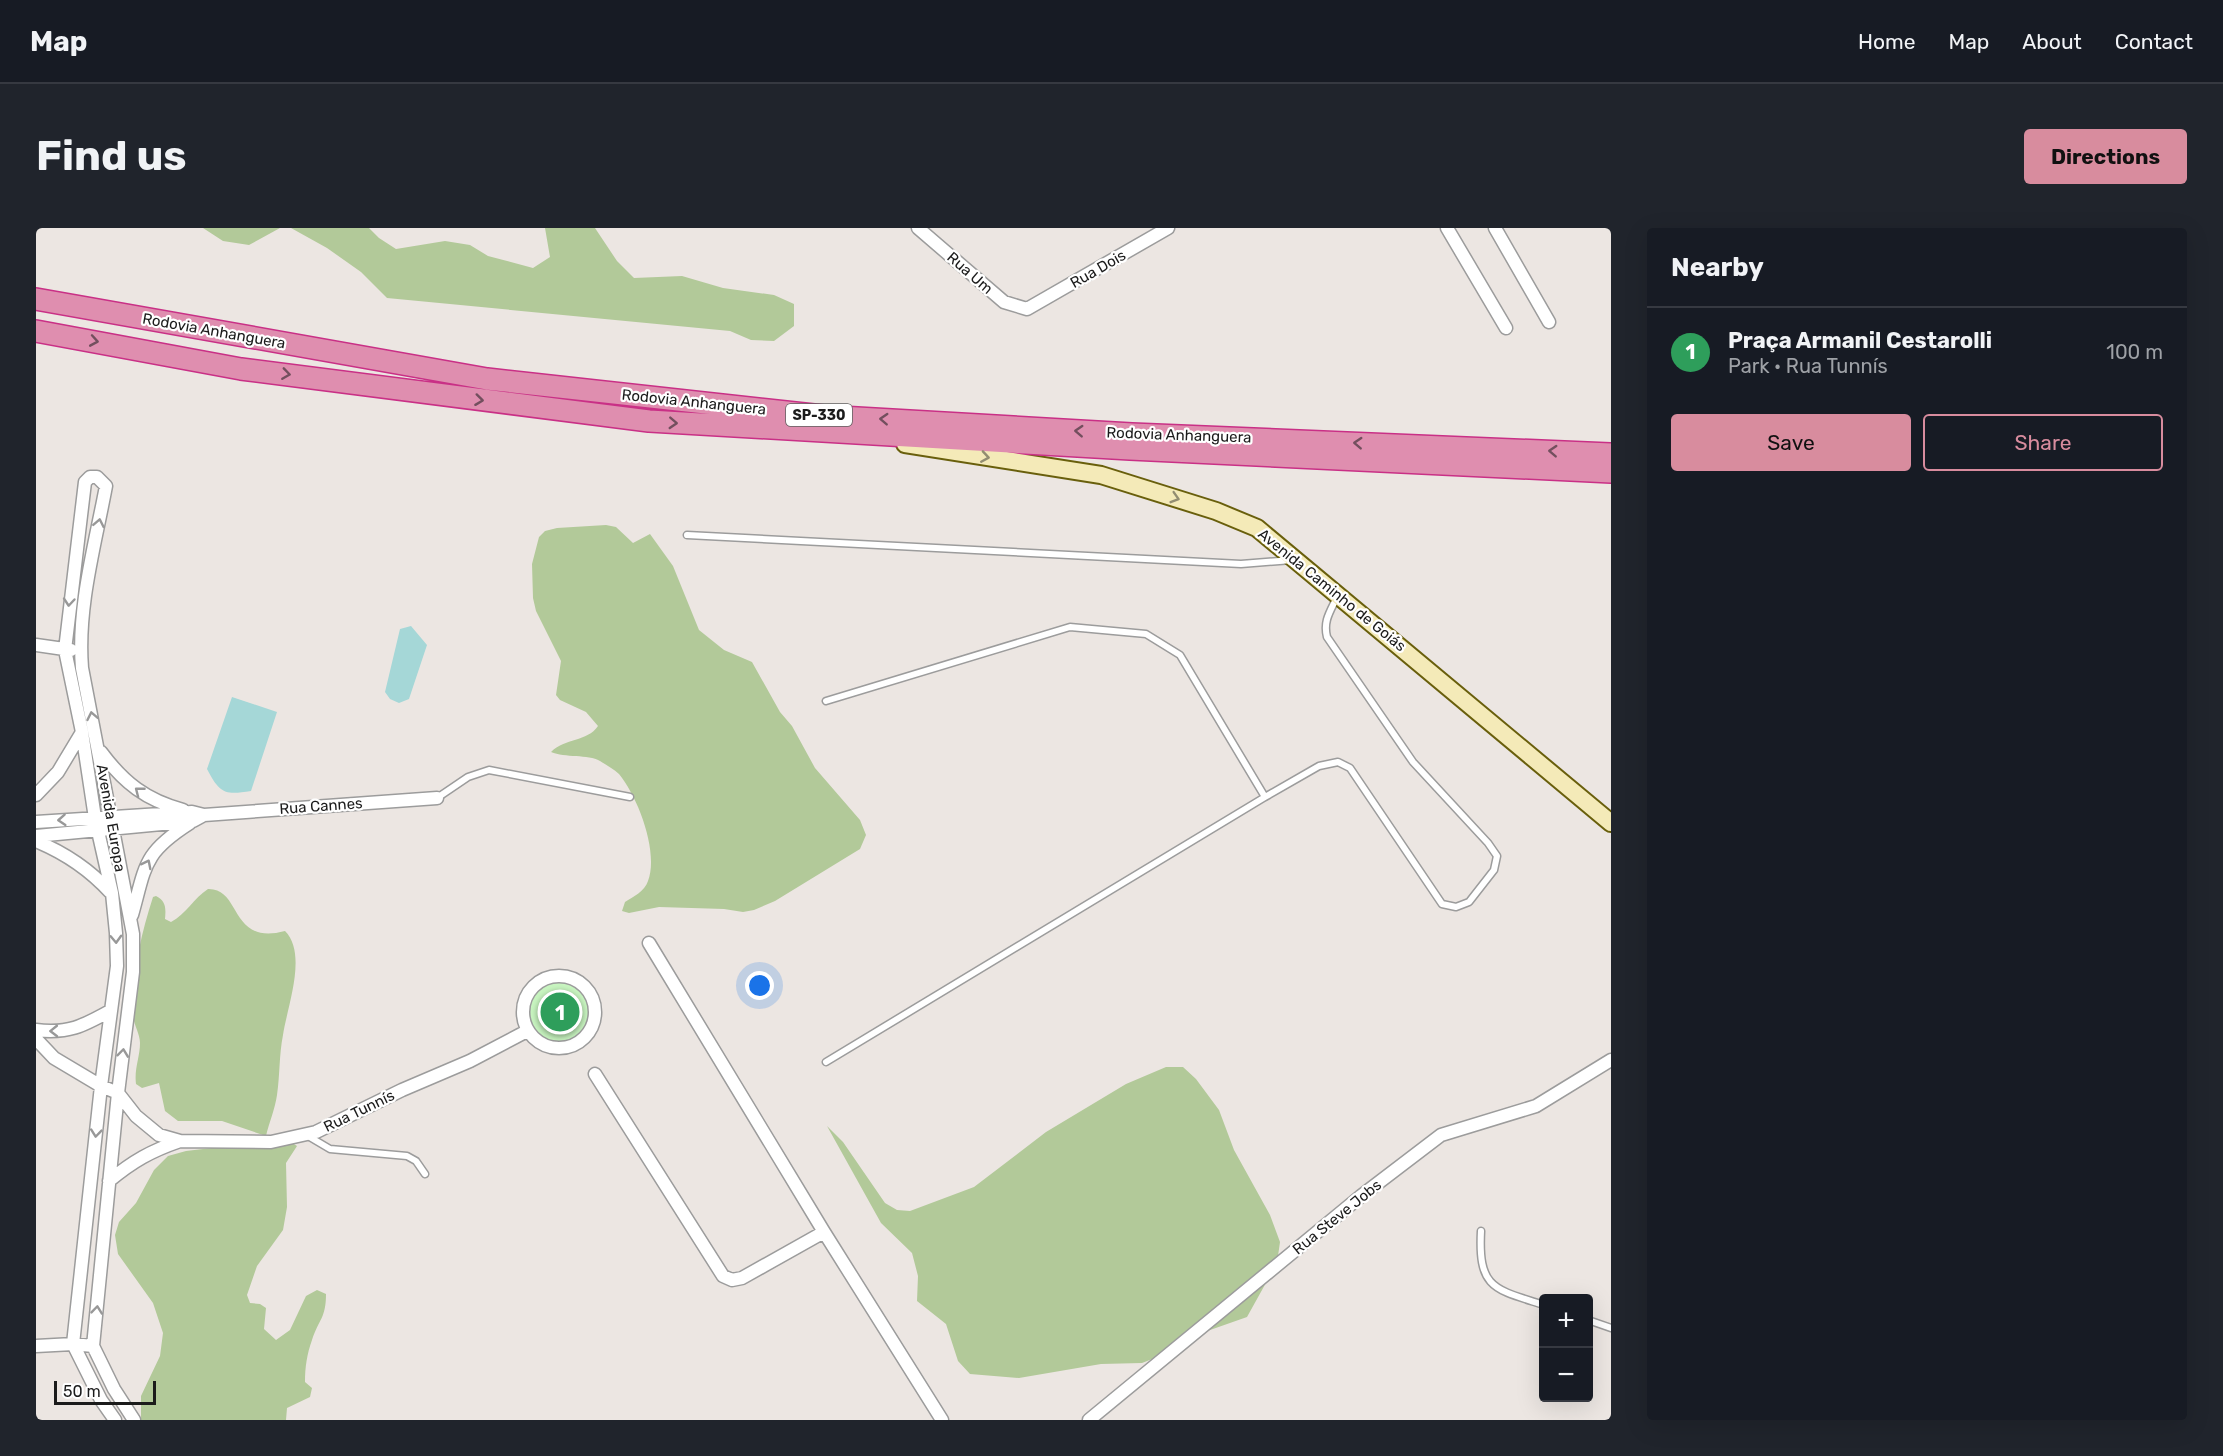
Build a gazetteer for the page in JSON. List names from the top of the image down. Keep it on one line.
{"streets":{"highway":["Rodovia Anhanguera","SP-330"],"main road":["Avenida Caminho de Goiás"],"street":["Rua Dois","Rua Um","Rua Cannes","Avenida Europa","Rua Tunnís","Rua Steve Jobs"]},"crossings":[["Rua Dois","Rua Um"],["Rodovia Anhanguera","Avenida Caminho de Goiás"],["Rua Cannes","Avenida Europa"]],"one_way":["Avenida Caminho de Goiás"],"scale_bar":"50 m","page":{"header":"Map","nav":["Home","Map","About","Contact"],"buttons":["Directions",["Save","Share"]],"title":"Find us","heading":"Nearby","list":[{"mark":"1","name":"Praça Armanil Cestarolli","note":"Park · Rua Tunnís","value":"100 m"}],"pins":"1","map_buttons":["+","−"],"scale":"50 m"}}
